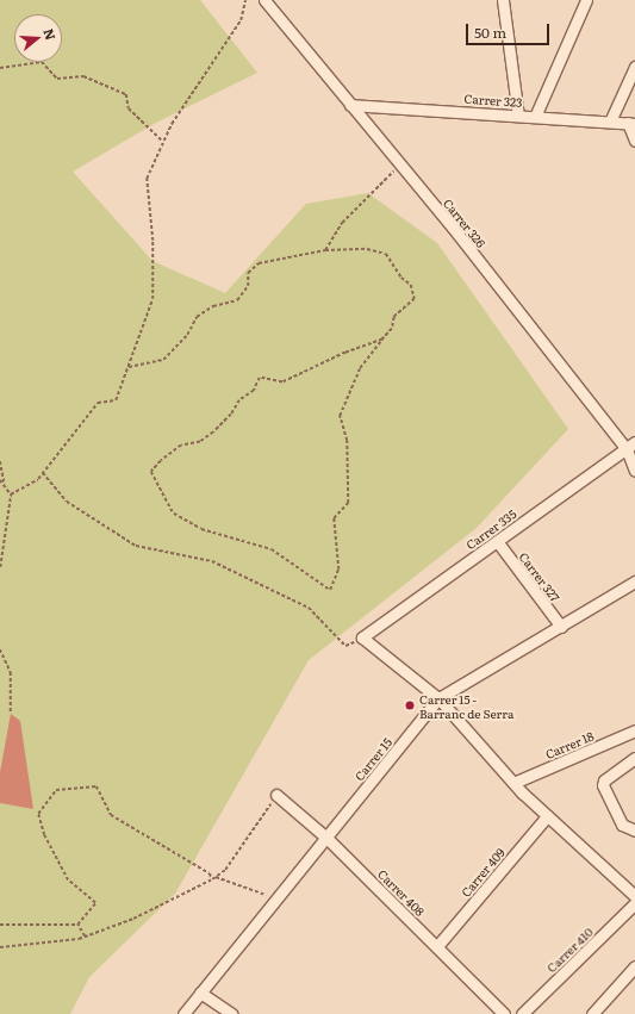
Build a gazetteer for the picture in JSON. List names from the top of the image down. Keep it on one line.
{"streets":{"street":["Carrer 323","Carrer 326","Carrer 335","Carrer 327","Carrer 18","Carrer 15","Carrer 409","Carrer 408","Carrer 410"]},"crossings":[["Carrer 323","Carrer 326"],["Carrer 326","Carrer 335"],["Carrer 335","Carrer 327"],["Carrer 327","Carrer 15"],["Carrer 15","Carrer 408"],["Carrer 409","Carrer 408"]],"places":["Carrer 15 - Barranc de Serra"],"scale_bar":"50 m","north":"right"}
